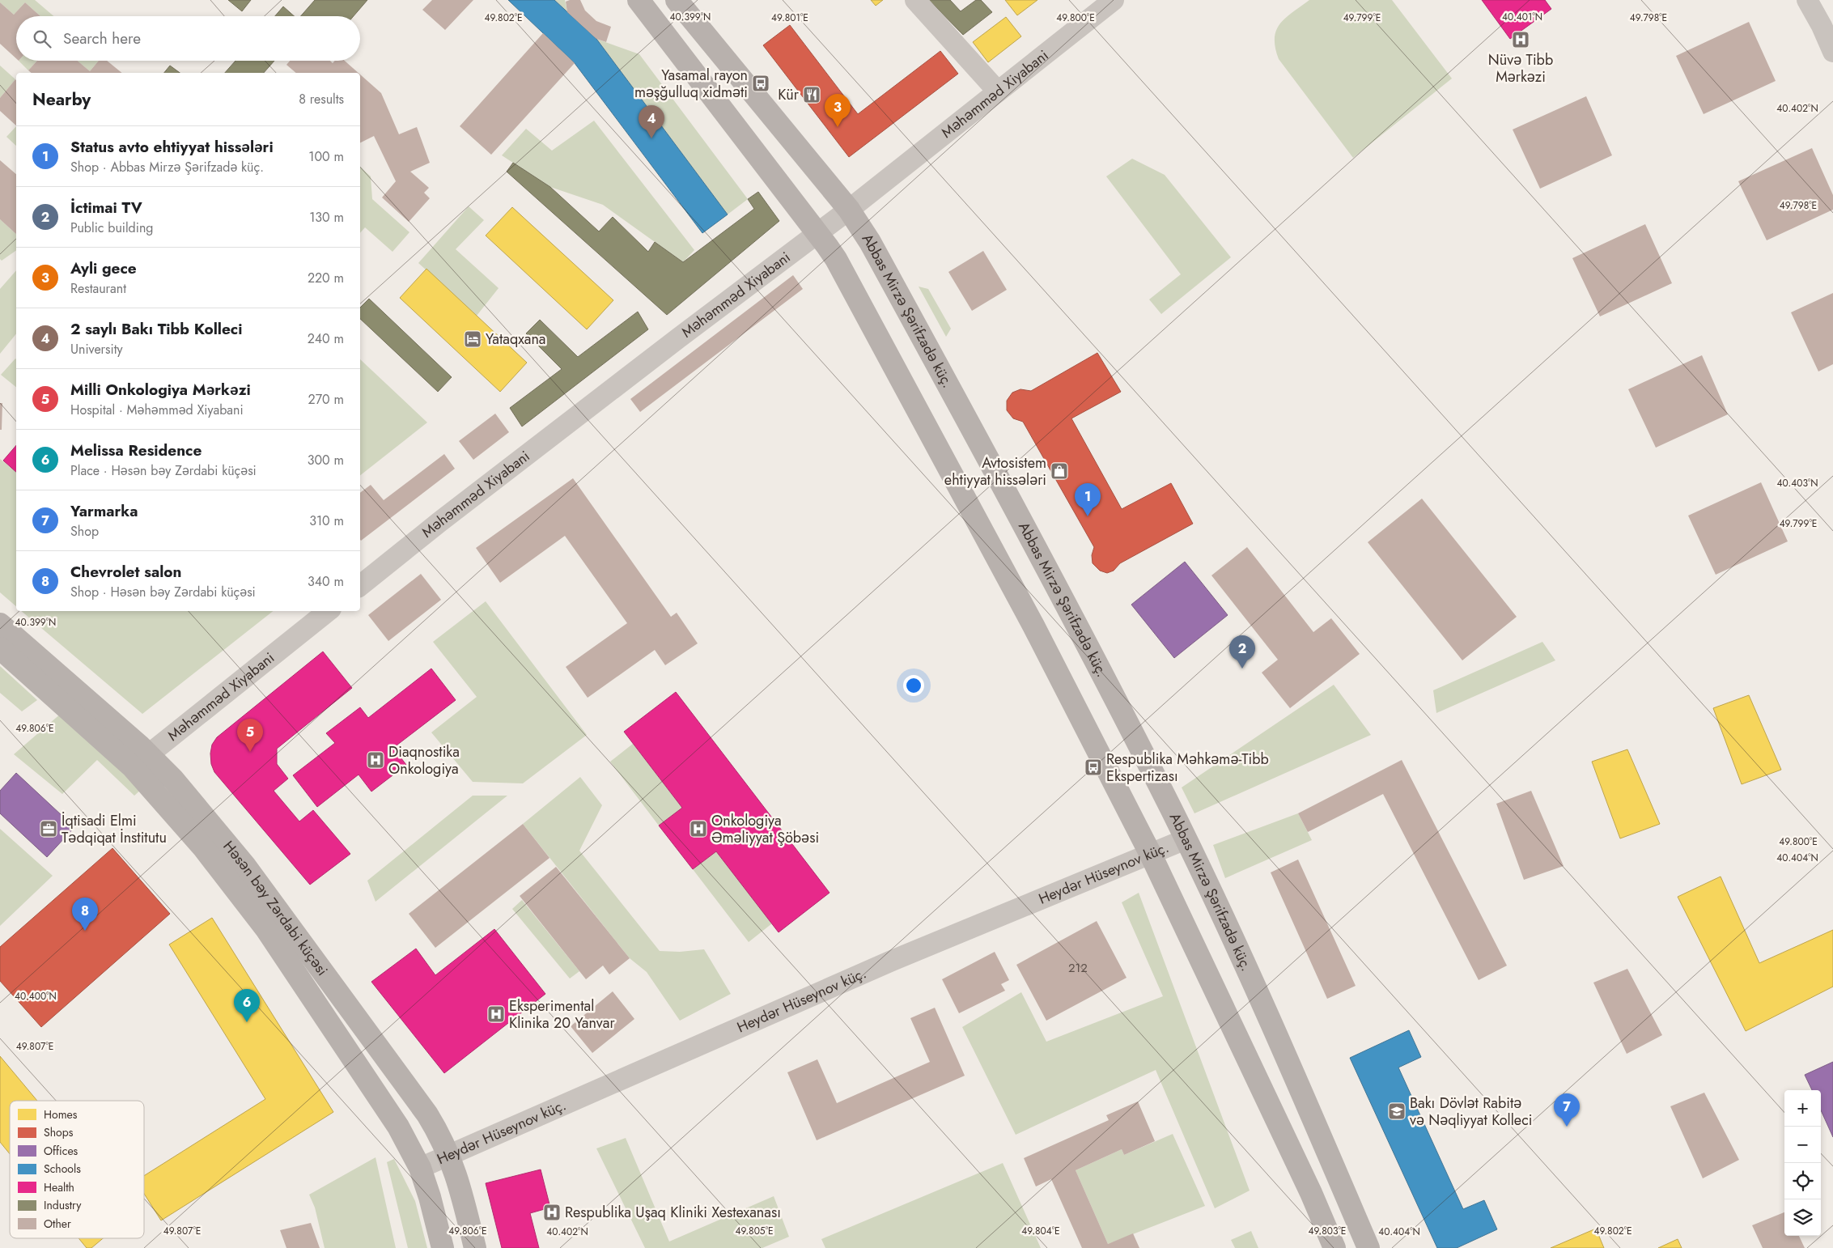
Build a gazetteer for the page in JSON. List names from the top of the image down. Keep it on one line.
{"streets":{"main road":["Abbas Mirzə Şərifzadə küç.","Həsən bəy Zərdabi küçəsi"],"street":["Məhəmməd Xiyabani","Heydər Hüseynov küç."]},"crossings":[["Məhəmməd Xiyabani","Abbas Mirzə Şərifzadə küç."],["Məhəmməd Xiyabani","Həsən bəy Zərdabi küçəsi"],["Abbas Mirzə Şərifzadə küç.","Heydər Hüseynov küç."],["Heydər Hüseynov küç.","Həsən bəy Zərdabi küçəsi"]],"places":{"hospital":["Nüvə Tibb Mərkəzi","Diaqnostika Onkologiya","Onkologiya Əməliyyat Şöbəsi","Eksperimental Klinika 20 Yanvar","Respublika Uşaq Kliniki Xestexanası"],"bus stop":["Yasamal rayon məşğulluq xidməti","Respublika Məhkəmə-Tibb Ekspertizası"],"restaurant":["Kür"],"hotel":["Yataqxana"],"shop":["Avtosistem ehtiyyat hissələri"],"office":["İqtisadi Elmi Tədqiqat İnstitutu"],"school or university":["Bakı Dövlət Rabitə və Nəqliyyat Kolleci"]},"house_numbers":["212"],"legend":["Homes","Shops","Offices","Schools","Health","Industry","Other"],"page":{"search":"Search here","heading":["Nearby","8 results"],"pins":["3","4","1","2","5","8","6","7"],"list":[{"mark":"1","name":"Status avto ehtiyyat hissələri","note":"Shop · Abbas Mirzə Şərifzadə küç.","value":"100 m"},{"mark":"2","name":"İctimai TV","note":"Public building","value":"130 m"},{"mark":"3","name":"Ayli gece","note":"Restaurant","value":"220 m"},{"mark":"4","name":"2 saylı Bakı Tibb Kolleci","note":"University","value":"240 m"},{"mark":"5","name":"Milli Onkologiya Mərkəzi","note":"Hospital · Məhəmməd Xiyabani","value":"270 m"},{"mark":"6","name":"Melissa Residence","note":"Place · Həsən bəy Zərdabi küçəsi","value":"300 m"},{"mark":"7","name":"Yarmarka","note":"Shop","value":"310 m"},{"mark":"8","name":"Chevrolet salon","note":"Shop · Həsən bəy Zərdabi küçəsi","value":"340 m"}],"map_buttons":["+","−"]},"coordinates":["40.399°N","40.401°N","49.802°E","49.801°E","49.800°E","49.799°E","49.798°E","40.402°N","40.403°N","49.806°E","40.404°N","40.400°N","49.807°E","49.805°E","49.804°E","49.803°E"]}
